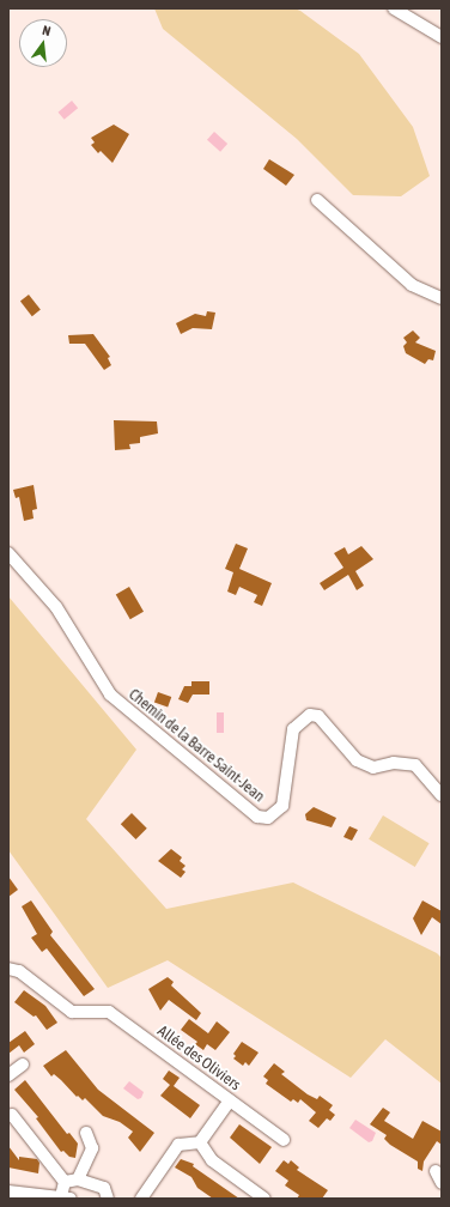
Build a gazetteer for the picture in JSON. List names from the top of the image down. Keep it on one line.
{"streets":{"street":["Chemin de la Barre Saint-Jean","Allée des Oliviers"]},"north":"top"}
